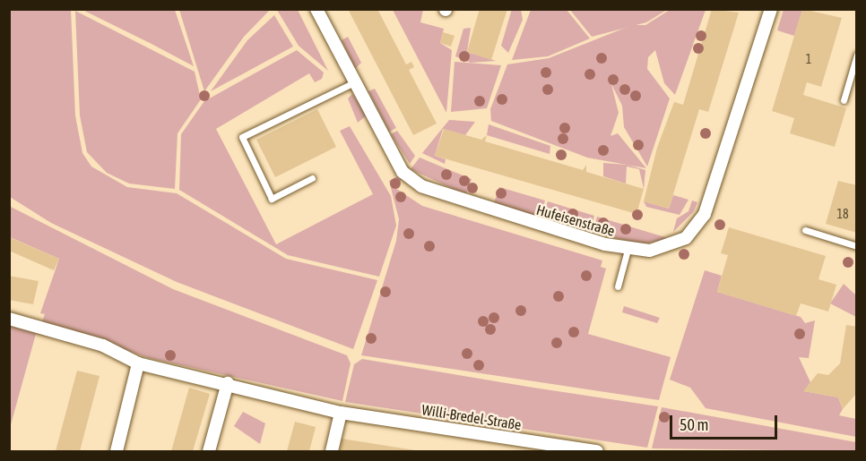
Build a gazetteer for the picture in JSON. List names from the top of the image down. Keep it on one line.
{"streets":{"street":["Hufeisenstraße","Willi-Bredel-Straße"]},"house_numbers":["1","18"],"scale_bar":"50 m"}
